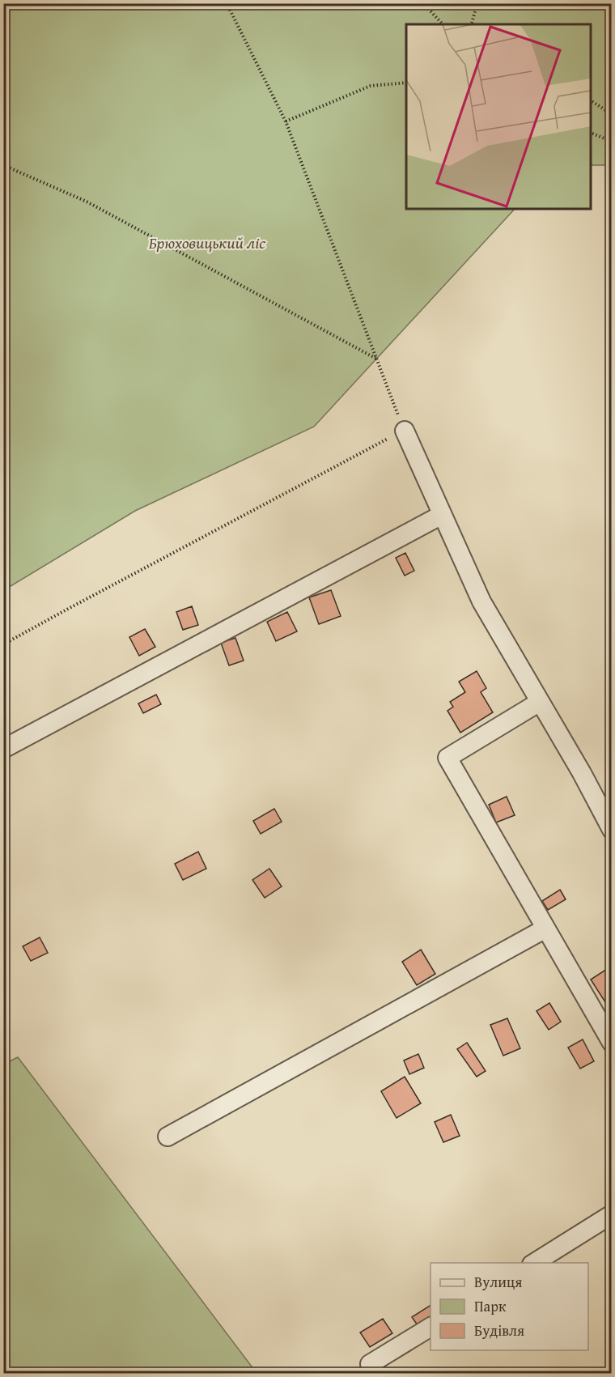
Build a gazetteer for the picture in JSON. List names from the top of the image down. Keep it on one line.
{"parks":["Брюховицький ліс"],"legend":["Вулиця","Парк","Будівля"]}
